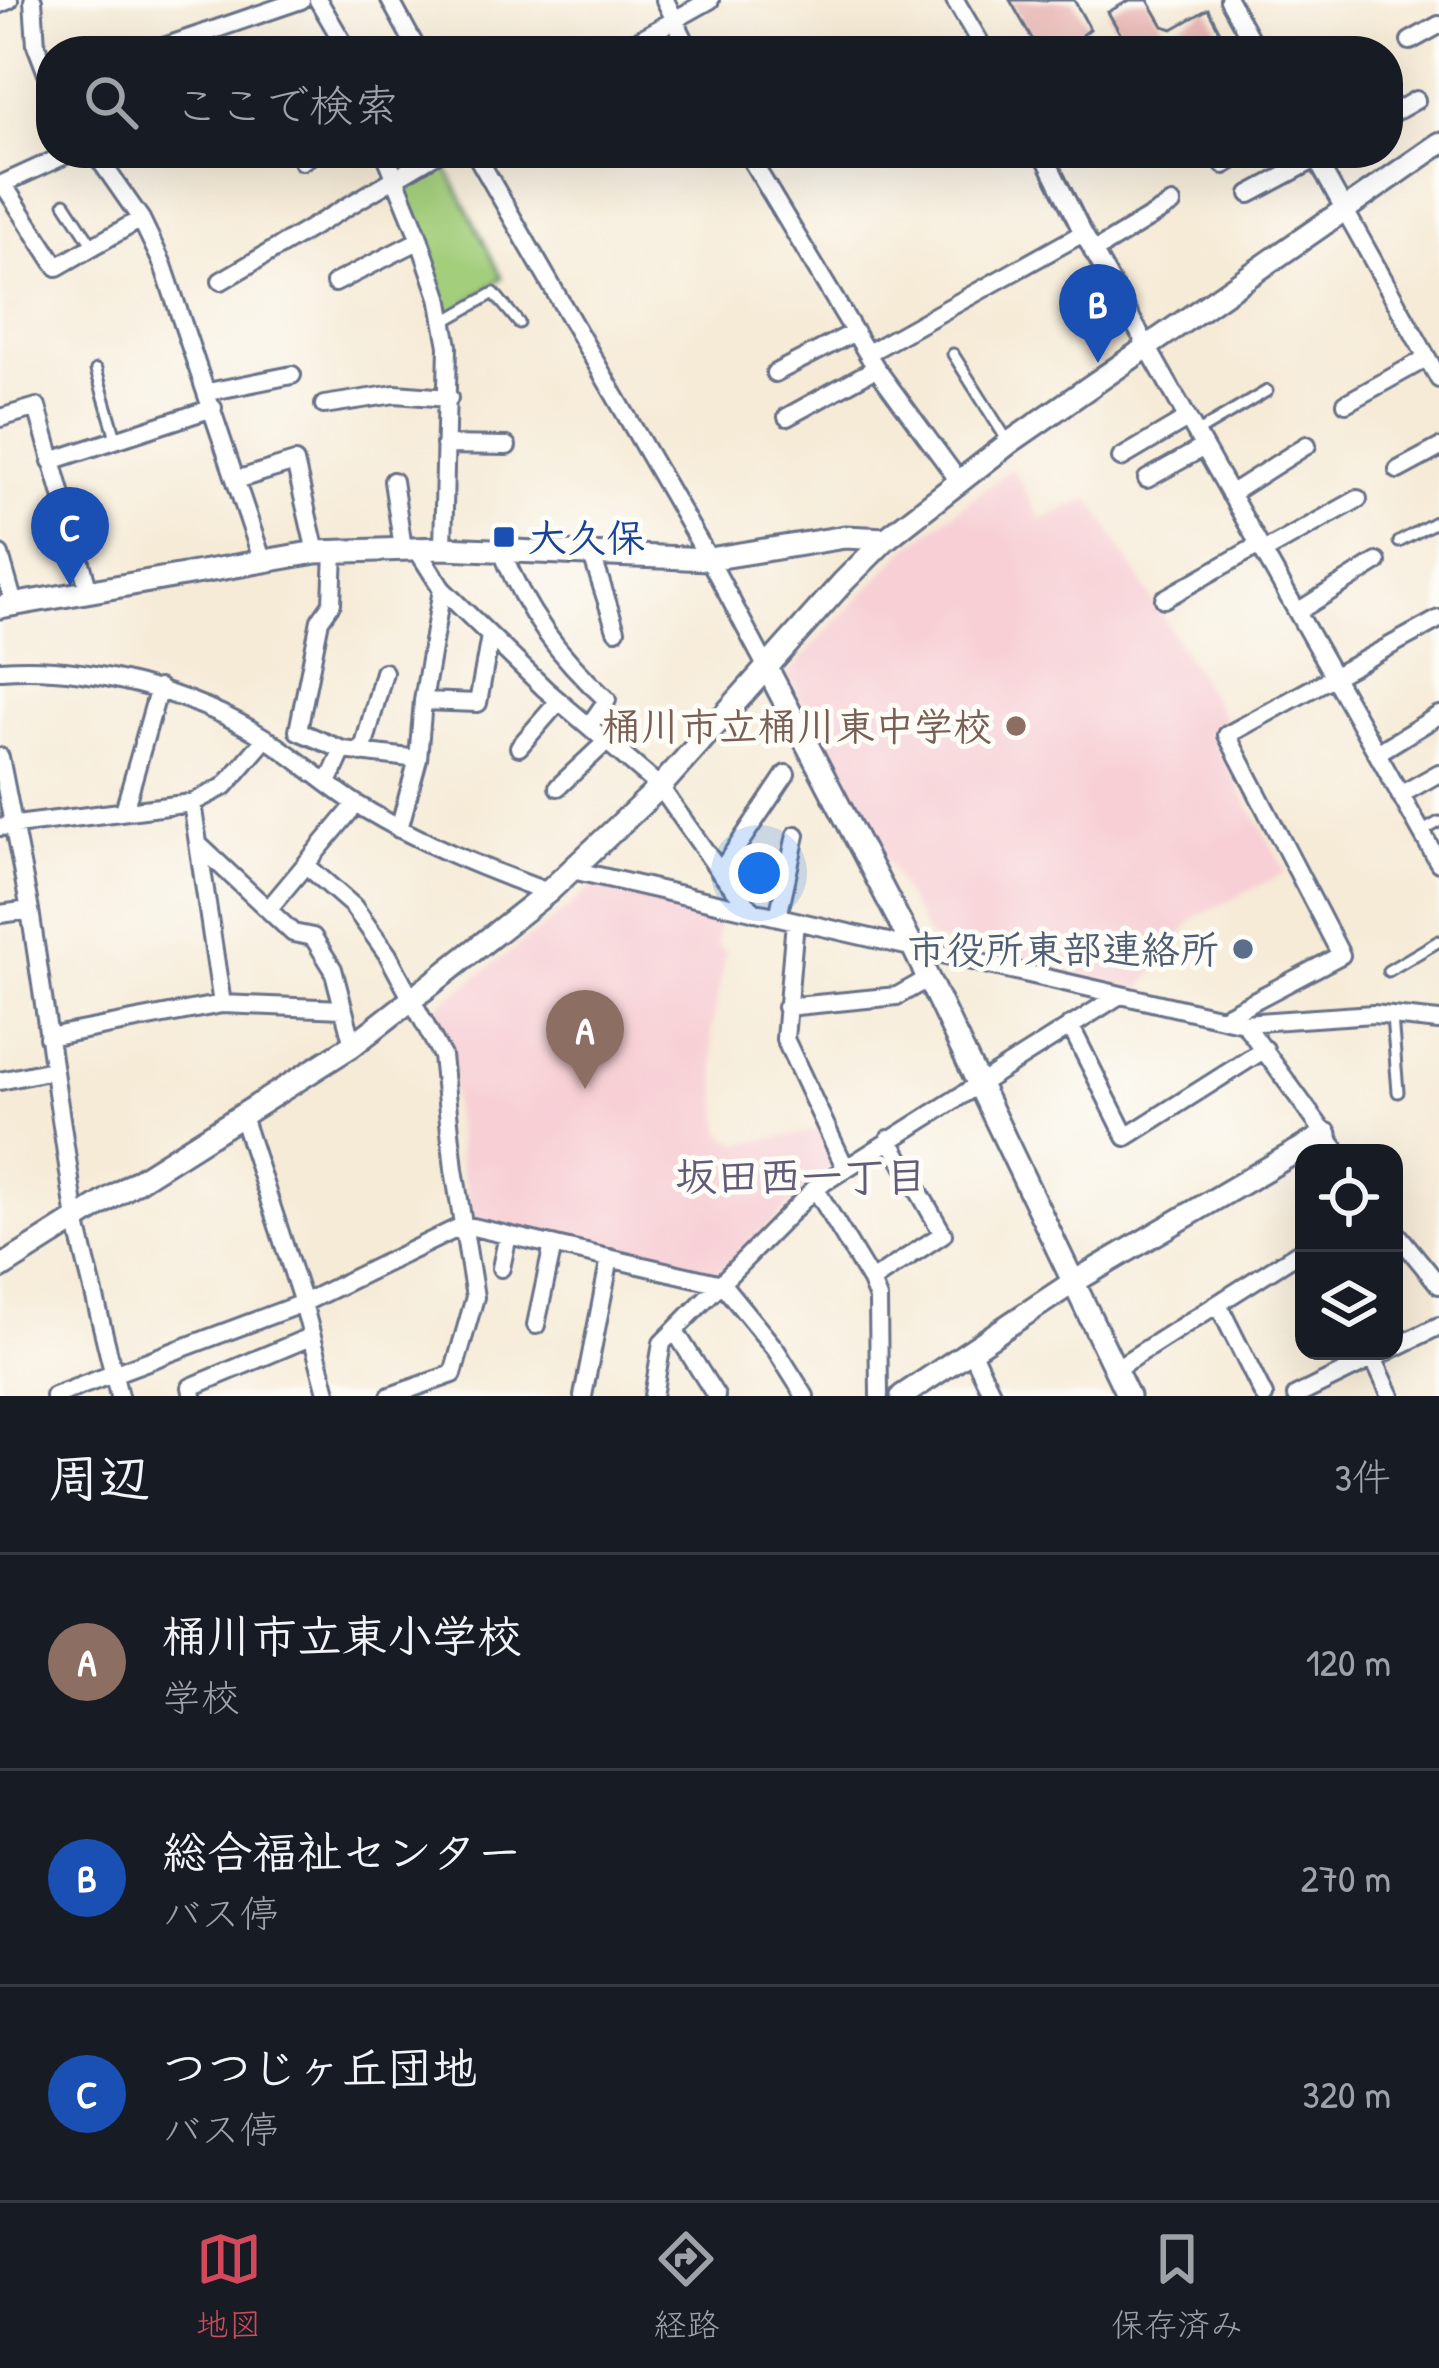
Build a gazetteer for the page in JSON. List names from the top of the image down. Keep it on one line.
{"districts":["坂田西一丁目"],"places":{"transit":["大久保"],"other":["桶川市立桶川東中学校","市役所東部連絡所"]},"page":{"search":"ここで検索","pins":["B","C","A"],"heading":["周辺","3件"],"list":[{"mark":"A","name":"桶川市立東小学校","note":"学校","value":"120 m"},{"mark":"B","name":"総合福祉センター","note":"バス停","value":"270 m"},{"mark":"C","name":"つつじヶ丘団地","note":"バス停","value":"320 m"}],"nav":["地図","経路","保存済み"]}}
